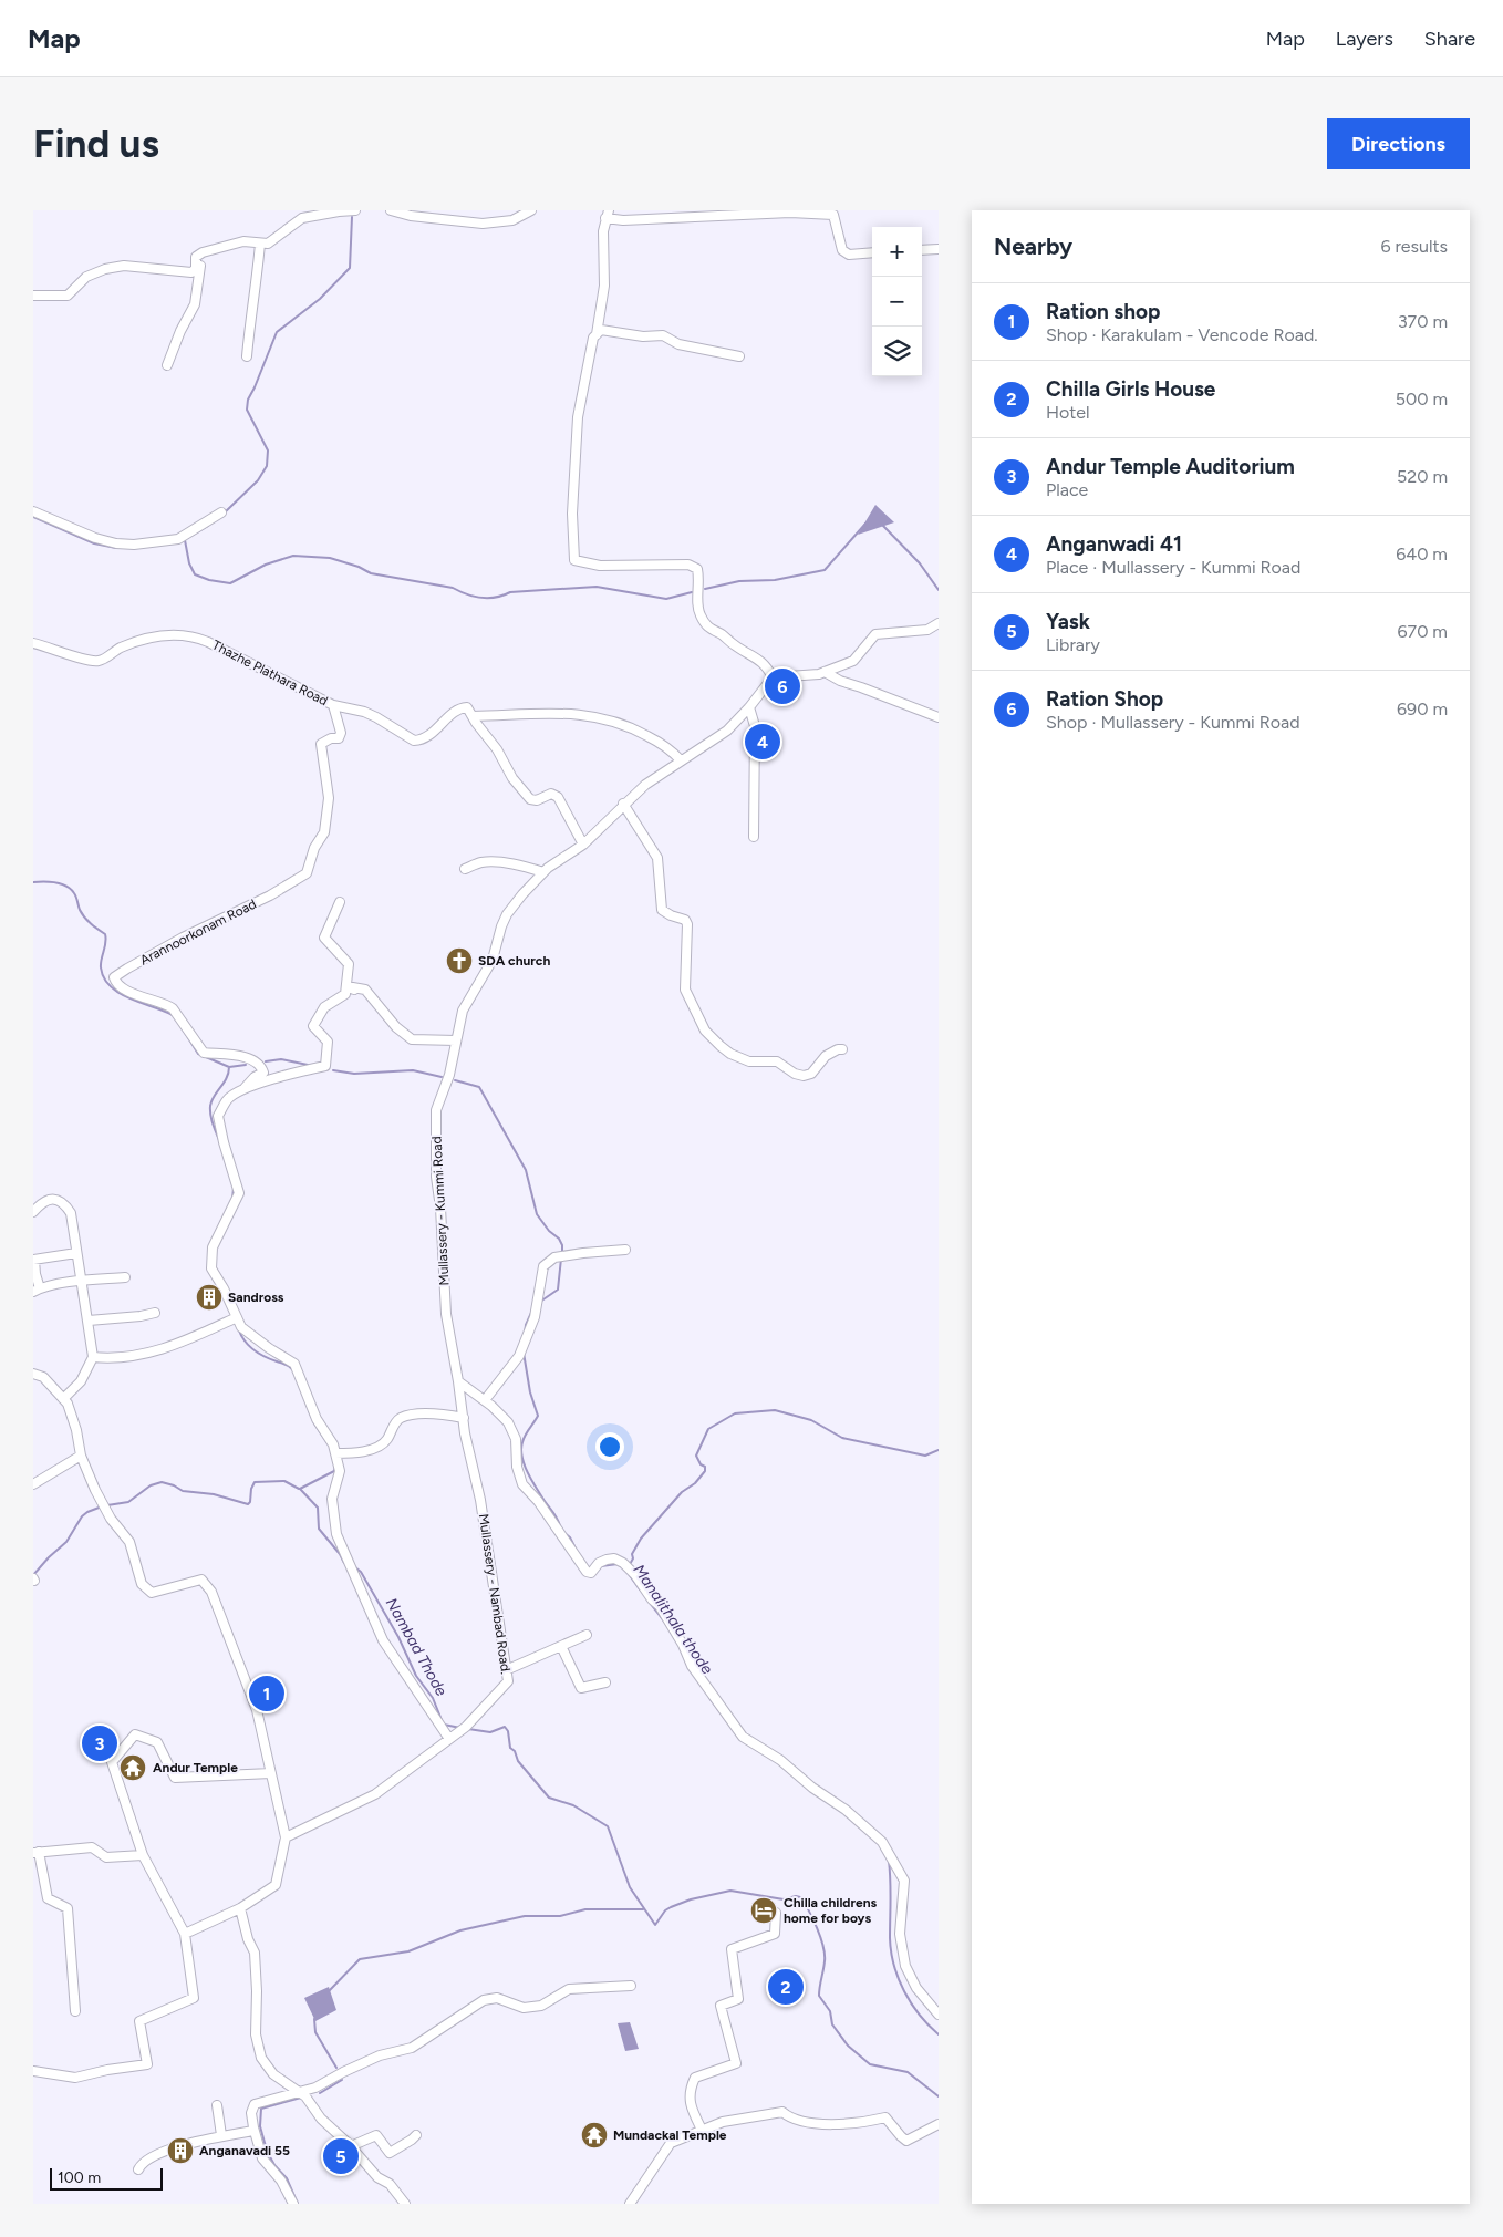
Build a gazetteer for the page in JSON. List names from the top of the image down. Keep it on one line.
{"streets":{"street":["Thazhe Plathara Road","Arannoorkonam Road","Mullassery - Kummi Road","Mullassery - Nambad Road."]},"crossings":[["Thazhe Plathara Road","Arannoorkonam Road"],["Arannoorkonam Road","Mullassery - Nambad Road."],["Mullassery - Kummi Road","Mullassery - Nambad Road."]],"water":["Manalithala thode","Nambad Thode"],"places":{"church":["SDA church"],"building":["Sandross","Anganavadi 55"],"temple":["Andur Temple","Mundackal Temple"],"hotel":["Chilla childrens home for boys"]},"scale_bar":"100 m","page":{"header":"Map","nav":["Map","Layers","Share"],"buttons":"Directions","title":"Find us","heading":["Nearby","6 results"],"map_buttons":["+","−"],"list":[{"mark":"1","name":"Ration shop","note":"Shop · Karakulam - Vencode Road.","value":"370 m"},{"mark":"2","name":"Chilla Girls House","note":"Hotel","value":"500 m"},{"mark":"3","name":"Andur Temple Auditorium","note":"Place","value":"520 m"},{"mark":"4","name":"Anganwadi 41","note":"Place · Mullassery - Kummi Road","value":"640 m"},{"mark":"5","name":"Yask","note":"Library","value":"670 m"},{"mark":"6","name":"Ration Shop","note":"Shop · Mullassery - Kummi Road","value":"690 m"}],"pins":["6","4","1","3","2","5"],"scale":"100 m"}}
